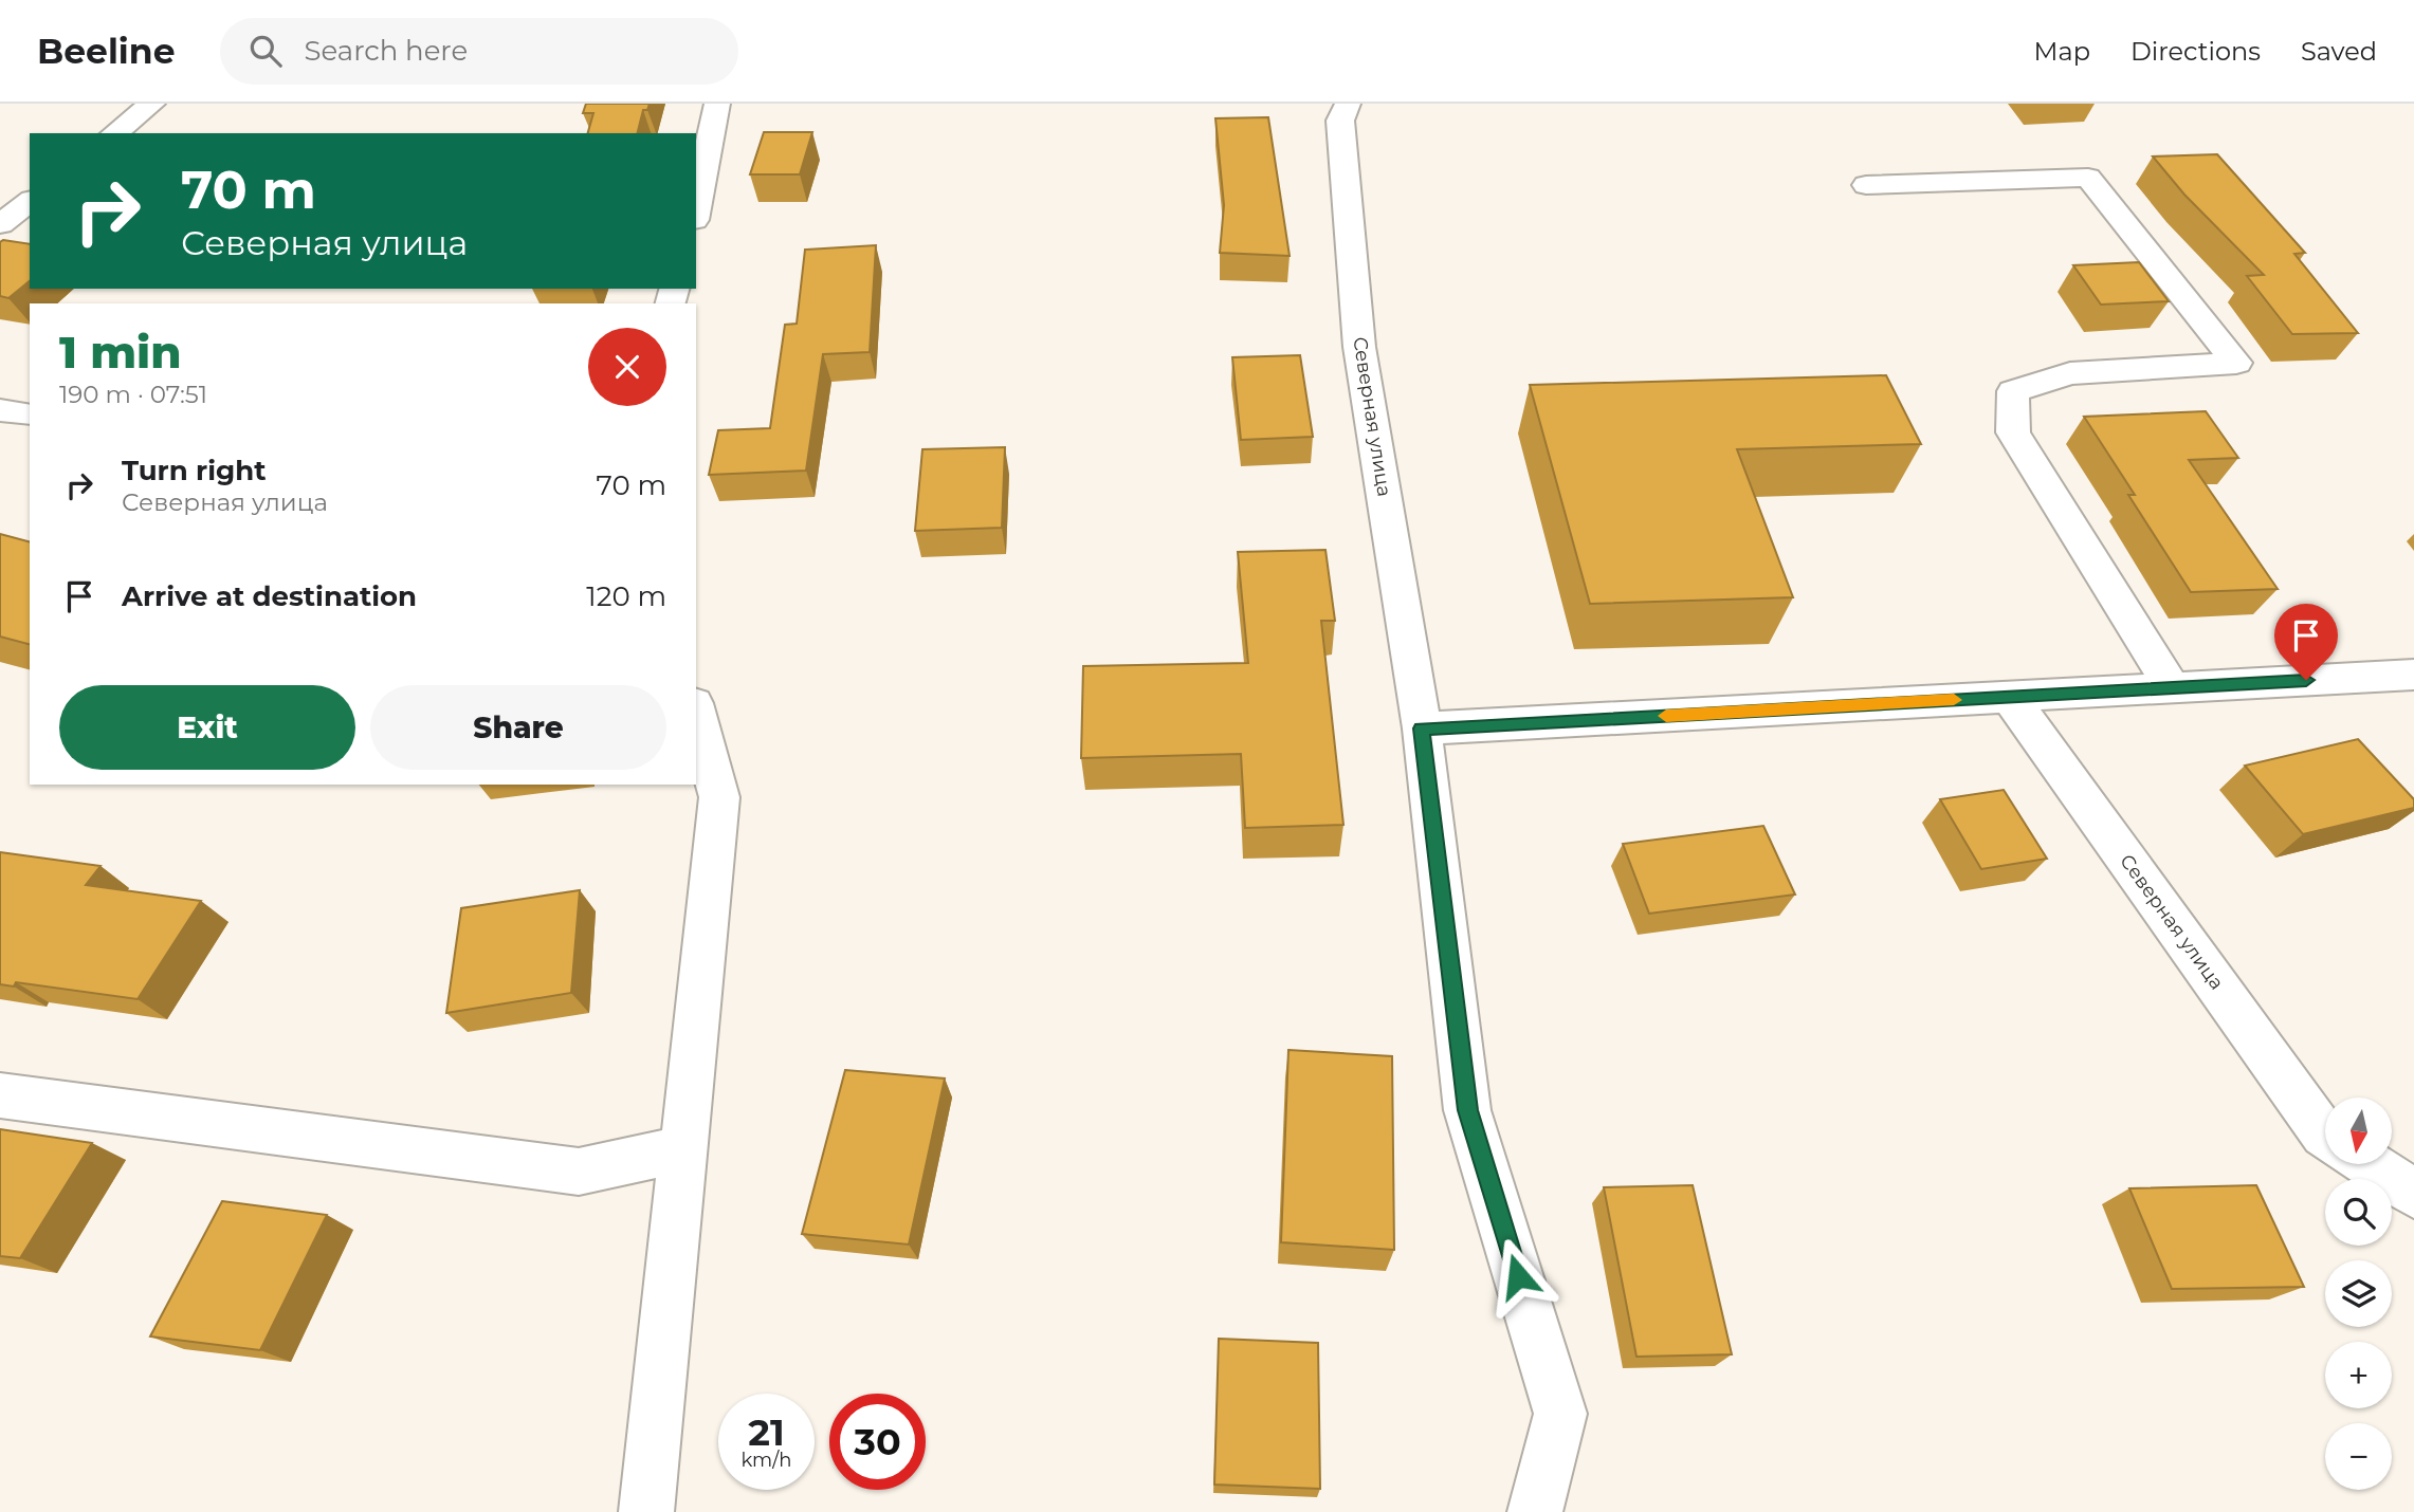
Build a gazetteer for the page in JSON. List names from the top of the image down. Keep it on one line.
{"streets":{"street":["Северная улица"]},"north":"bottom","page":{"header":"Beeline","search":"Search here","nav":["Map","Directions","Saved"],"turn":["70 m","Северная улица"],"heading":["1 min","190 m · 07:51"],"list":[{"name":"Turn right","note":"Северная улица","value":"70 m"},{"name":"Arrive at destination","value":"120 m"}],"buttons":["Exit","Share"],"map_buttons":["+","−"],"speed":"21 km/h","limit":"30"}}
